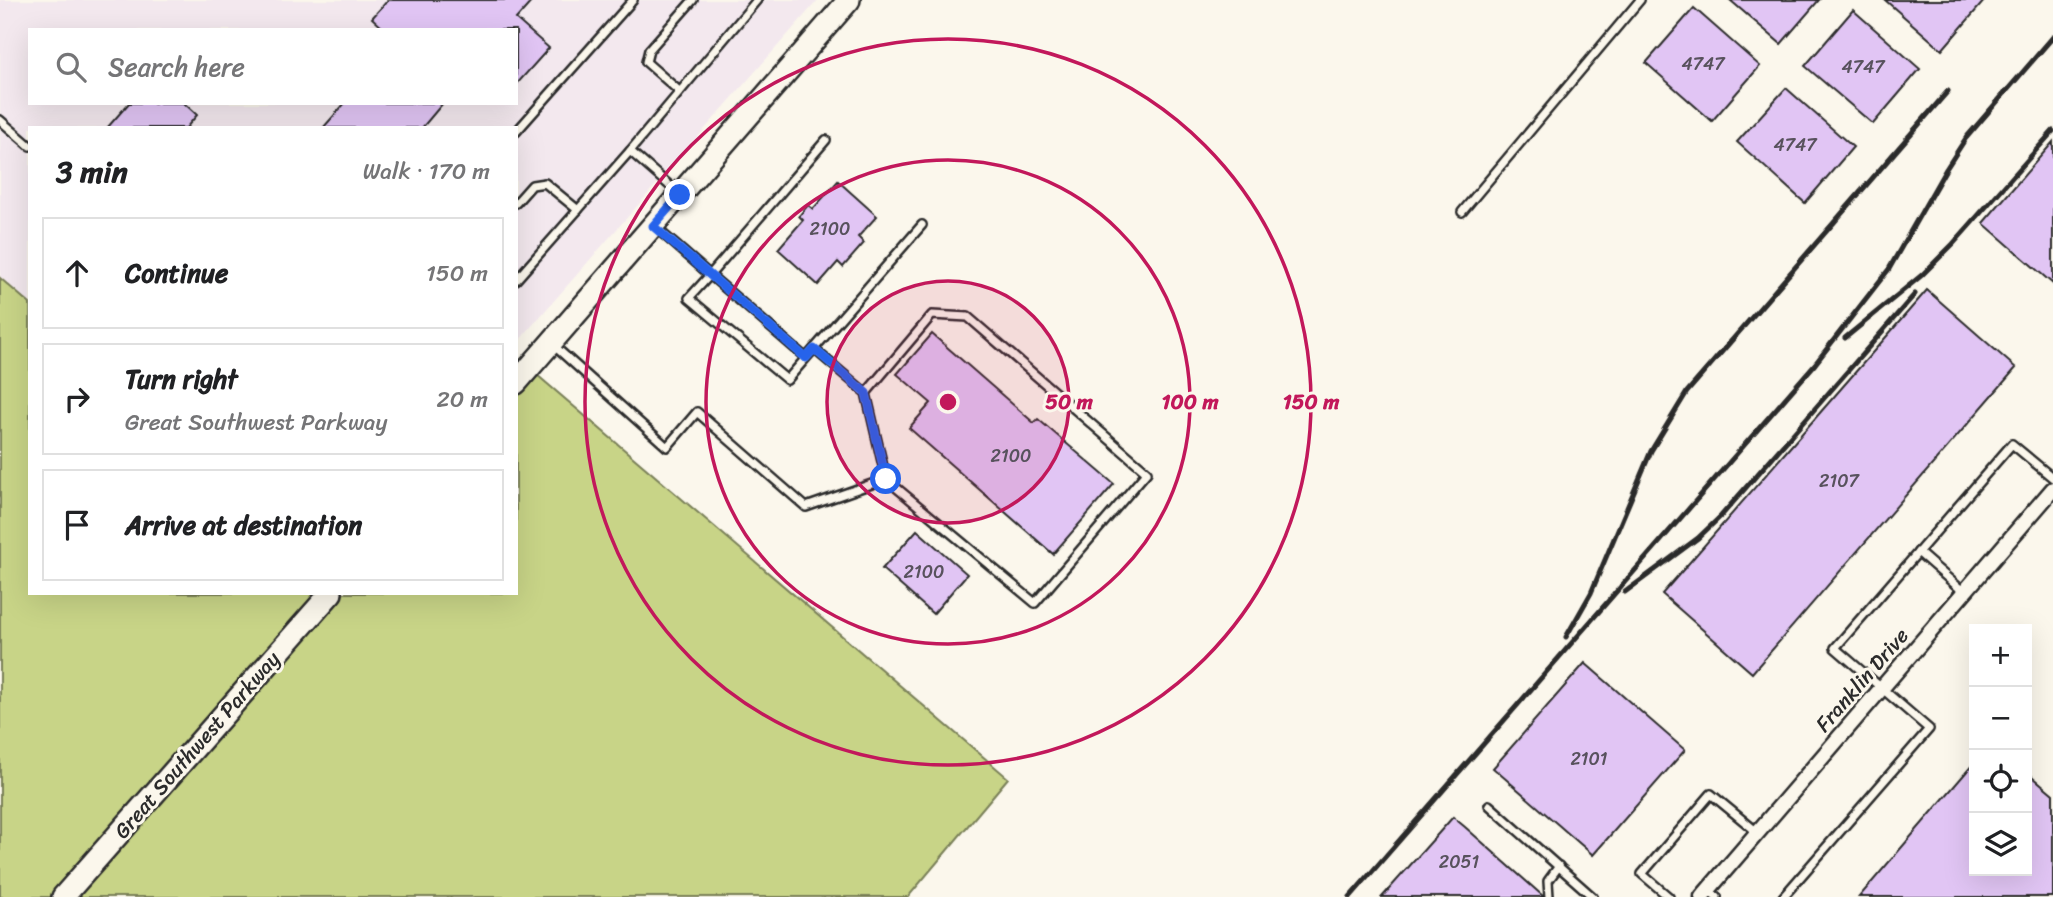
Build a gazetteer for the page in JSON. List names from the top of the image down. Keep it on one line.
{"streets":{"street":["Franklin Drive","Great Southwest Parkway"]},"house_numbers":["4747","4747","4747","2100","2100","2107","2100","2101","2051"],"page":{"search":"Search here","heading":["3 min","Walk · 170 m"],"list":[["Continue","150 m"],["Turn right","Great Southwest Parkway","20 m"],"Arrive at destination"],"map_buttons":["+","−"]},"rings":["50 m","100 m","150 m"]}
